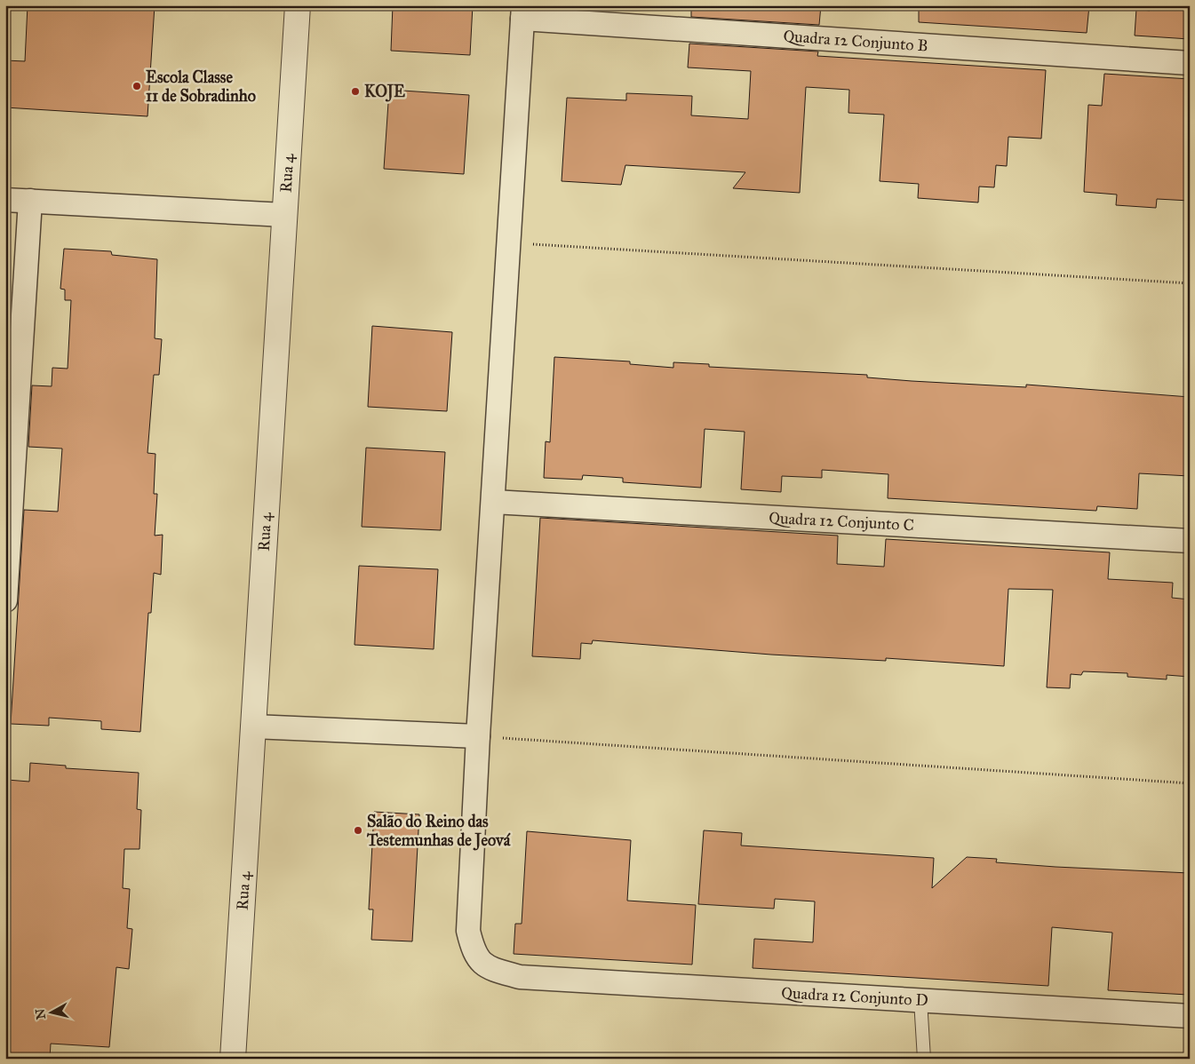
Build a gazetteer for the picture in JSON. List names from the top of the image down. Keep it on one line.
{"streets":{"street":["Quadra 12 Conjunto B","Rua 4","Quadra 12 Conjunto C","Quadra 12 Conjunto D"]},"crossings":[["Quadra 12 Conjunto B","Quadra 12 Conjunto D"],["Quadra 12 Conjunto C","Quadra 12 Conjunto D"]],"places":["Escola Classe 11 de Sobradinho","KOJE","Salão do Reino das Testemunhas de Jeová"],"north":"left"}
